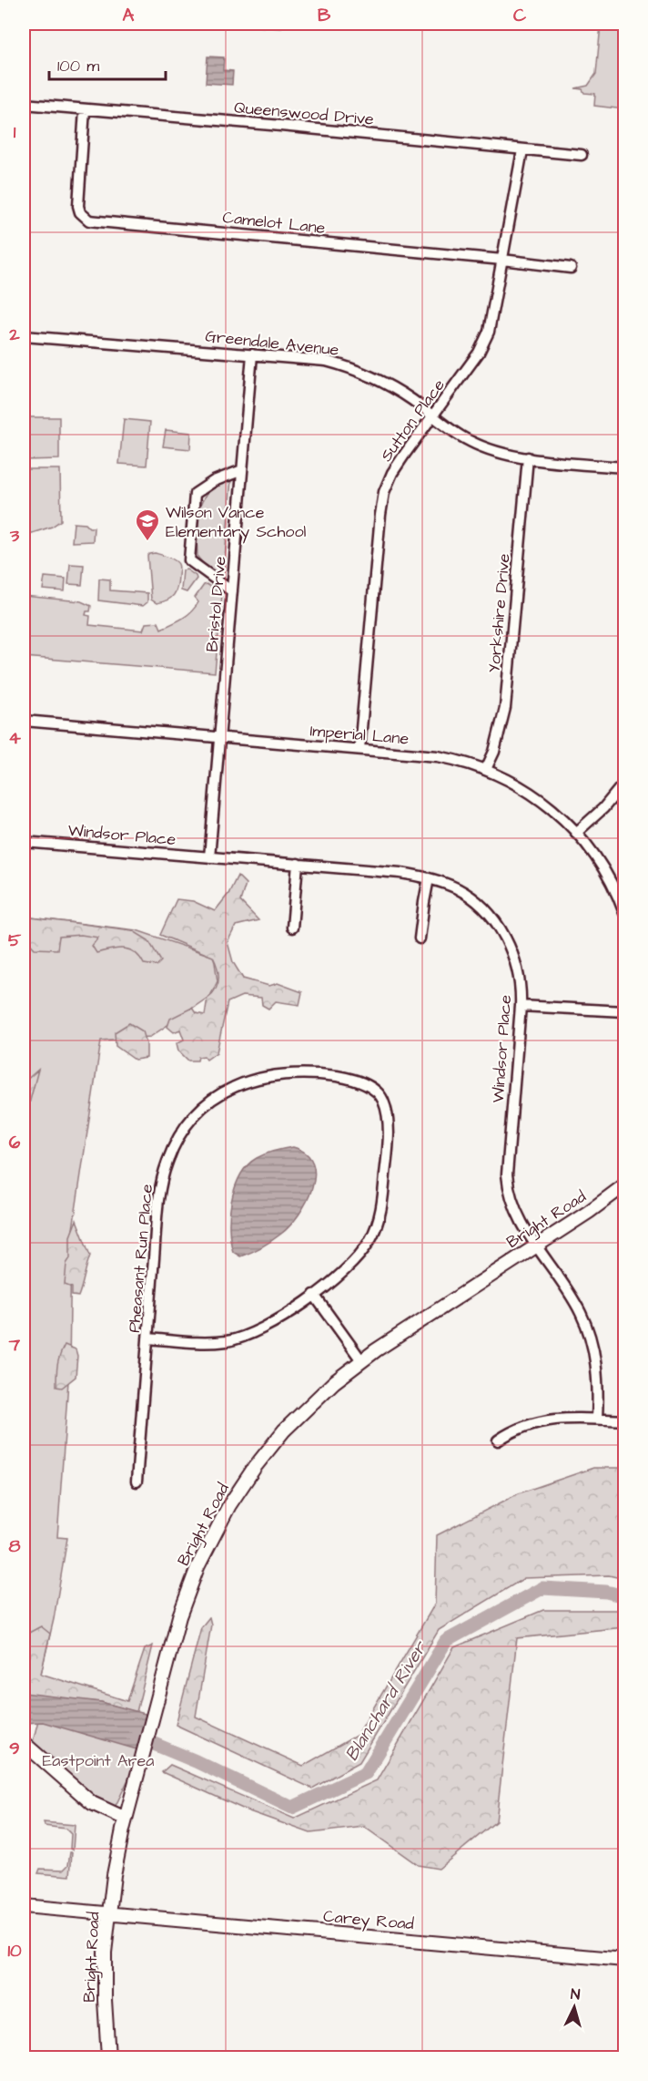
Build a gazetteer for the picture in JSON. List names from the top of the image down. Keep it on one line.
{"streets":{"main road":["Bright Road","Carey Road"],"street":["Queenswood Drive","Camelot Lane","Greendale Avenue","Sutton Place","Bristol Drive","Yorkshire Drive","Imperial Lane","Windsor Place","Pheasant Run Place"]},"crossings":[["Queenswood Drive","Camelot Lane"],["Queenswood Drive","Sutton Place"],["Camelot Lane","Sutton Place"],["Greendale Avenue","Sutton Place"],["Greendale Avenue","Bristol Drive"],["Greendale Avenue","Yorkshire Drive"],["Sutton Place","Imperial Lane"],["Bristol Drive","Imperial Lane"],["Bristol Drive","Windsor Place"],["Yorkshire Drive","Imperial Lane"],["Windsor Place","Bright Road"],["Bright Road","Carey Road"]],"water":["Blanchard River"],"parks":["Eastpoint Area"],"places":{"school or university":["Wilson Vance Elementary School"]},"scale_bar":"100 m","north":"top","grid":{"columns":["A","B","C"],"rows":["1","2","3","4","5","6","7","8","9","10"]}}
